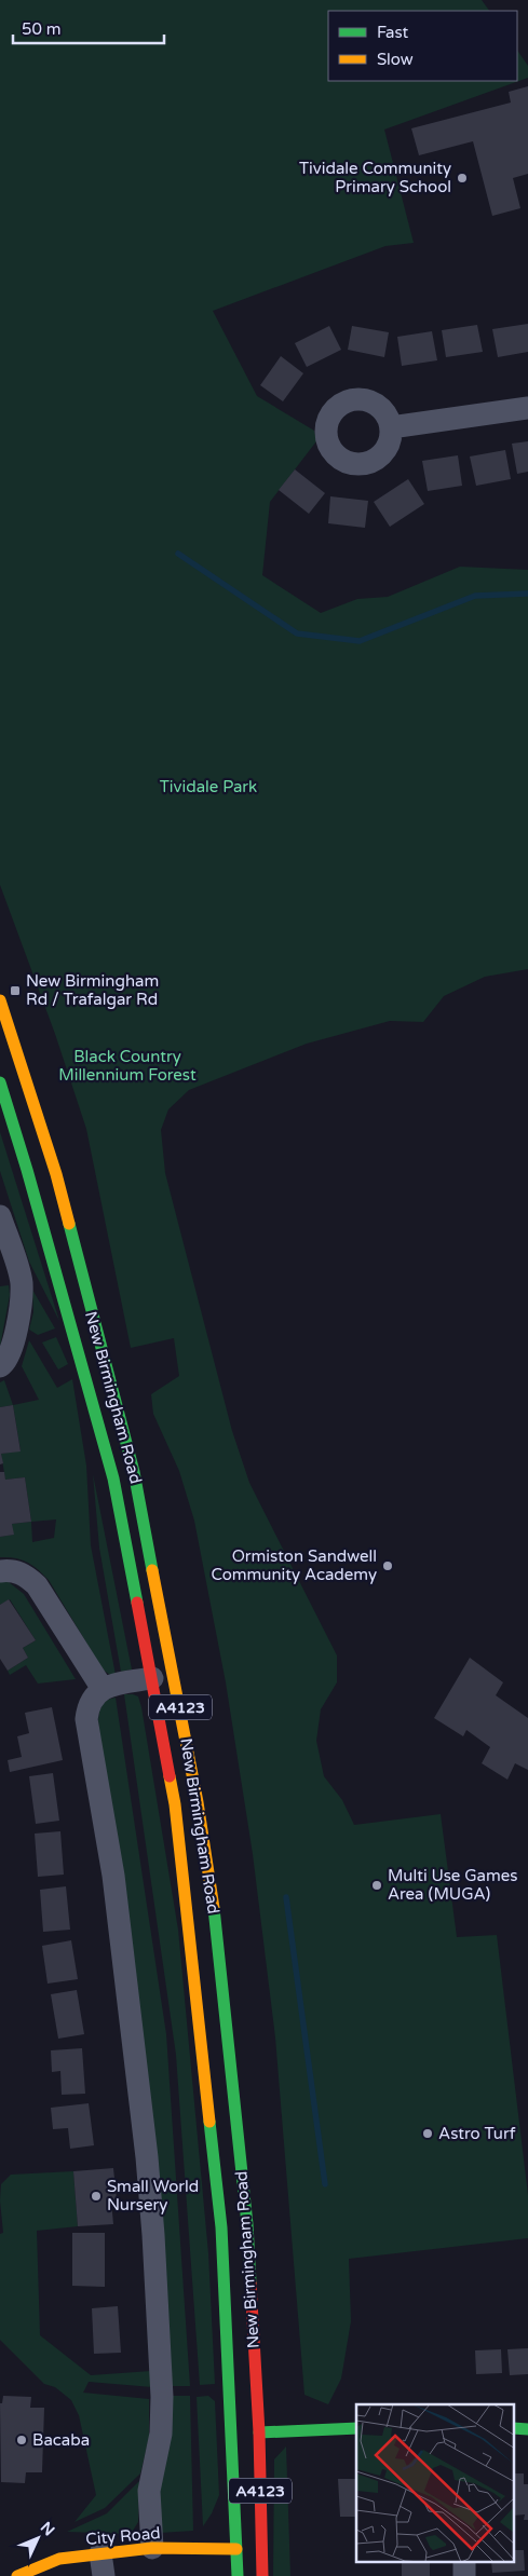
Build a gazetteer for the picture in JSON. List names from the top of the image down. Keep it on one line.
{"streets":{"main road":["New Birmingham Road","A4123","City Road"]},"crossings":[["New Birmingham Road","City Road"]],"parks":["Tividale Park","Black Country Millennium Forest"],"places":{"other":["Tividale Community Primary School","Ormiston Sandwell Community Academy","Multi Use Games Area (MUGA)","Astro Turf","Small World Nursery","Bacaba"],"transit":["New Birmingham Rd / Trafalgar Rd"]},"legend":["Fast","Slow"],"scale_bar":"50 m","north":"top right"}
